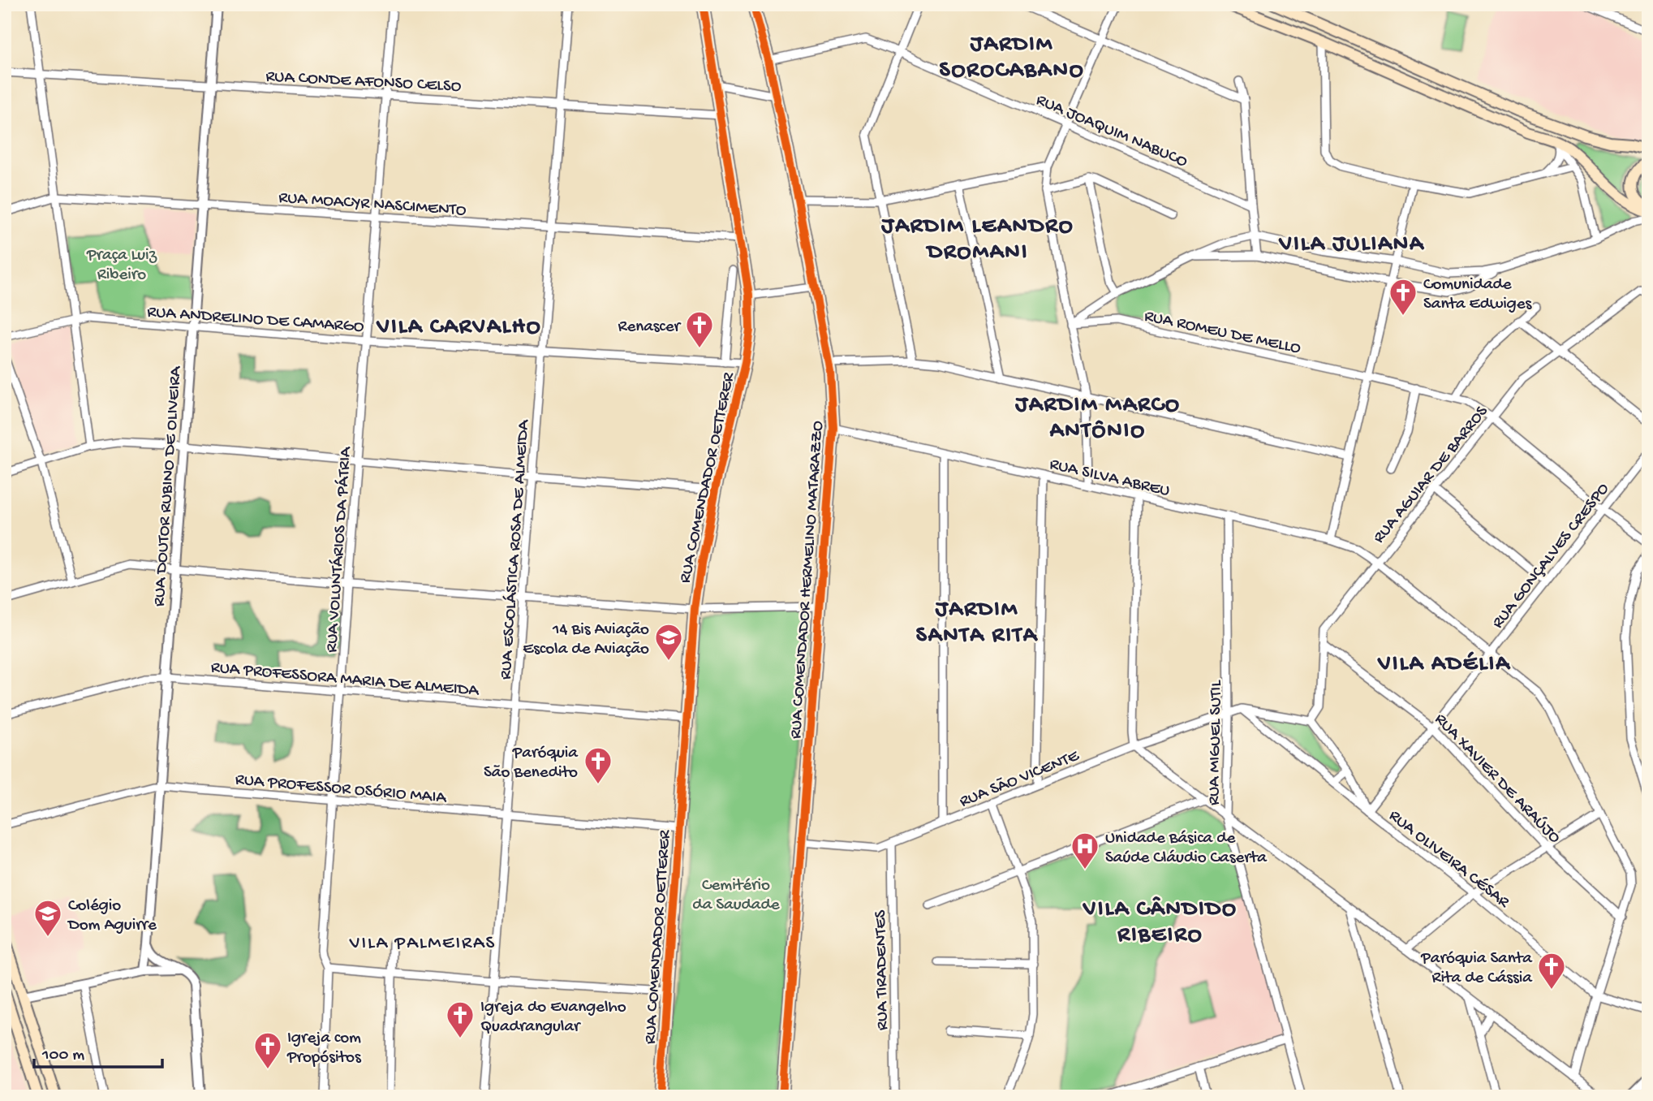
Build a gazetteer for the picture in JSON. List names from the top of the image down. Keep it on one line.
{"streets":{"main road":["RUA COMENDADOR OETTERER","RUA COMENDADOR HERMELINO MATARAZZO"],"street":["RUA CONDE AFONSO CELSO","RUA JOAQUIM NABUCO","RUA MOACYR NASCIMENTO","RUA ANDRELINO DE CAMARGO","RUA ROMEU DE MELLO","RUA AGUIAR DE BARROS","RUA SILVA ABREU","RUA DOUTOR RUBINO DE OLIVEIRA","RUA VOLUNTÁRIOS DA PÁTRIA","RUA ESCOLÁSTICA ROSA DE ALMEIDA","RUA GONÇALVES CRESPO","RUA PROFESSORA MARIA DE ALMEIDA","RUA MIGUEL SUTIL","RUA SÃO VICENTE","RUA XAVIER DE ARAÚJO","RUA PROFESSOR OSÓRIO MAIA","RUA OLIVEIRA CÉSAR","RUA TIRADENTES"]},"crossings":[["RUA CONDE AFONSO CELSO","RUA COMENDADOR OETTERER"],["RUA CONDE AFONSO CELSO","RUA DOUTOR RUBINO DE OLIVEIRA"],["RUA CONDE AFONSO CELSO","RUA VOLUNTÁRIOS DA PÁTRIA"],["RUA CONDE AFONSO CELSO","RUA ESCOLÁSTICA ROSA DE ALMEIDA"],["RUA JOAQUIM NABUCO","RUA COMENDADOR HERMELINO MATARAZZO"],["RUA MOACYR NASCIMENTO","RUA COMENDADOR OETTERER"],["RUA MOACYR NASCIMENTO","RUA DOUTOR RUBINO DE OLIVEIRA"],["RUA MOACYR NASCIMENTO","RUA VOLUNTÁRIOS DA PÁTRIA"],["RUA MOACYR NASCIMENTO","RUA ESCOLÁSTICA ROSA DE ALMEIDA"],["RUA ANDRELINO DE CAMARGO","RUA COMENDADOR OETTERER"],["RUA ANDRELINO DE CAMARGO","RUA DOUTOR RUBINO DE OLIVEIRA"],["RUA ANDRELINO DE CAMARGO","RUA VOLUNTÁRIOS DA PÁTRIA"],["RUA ANDRELINO DE CAMARGO","RUA ESCOLÁSTICA ROSA DE ALMEIDA"],["RUA ROMEU DE MELLO","RUA AGUIAR DE BARROS"],["RUA ROMEU DE MELLO","RUA GONÇALVES CRESPO"],["RUA AGUIAR DE BARROS","RUA SILVA ABREU"],["RUA AGUIAR DE BARROS","RUA XAVIER DE ARAÚJO"],["RUA SILVA ABREU","RUA GONÇALVES CRESPO"],["RUA SILVA ABREU","RUA COMENDADOR HERMELINO MATARAZZO"],["RUA SILVA ABREU","RUA MIGUEL SUTIL"],["RUA SILVA ABREU","RUA XAVIER DE ARAÚJO"],["RUA COMENDADOR OETTERER","RUA PROFESSORA MARIA DE ALMEIDA"],["RUA COMENDADOR OETTERER","RUA PROFESSOR OSÓRIO MAIA"],["RUA DOUTOR RUBINO DE OLIVEIRA","RUA PROFESSORA MARIA DE ALMEIDA"],["RUA DOUTOR RUBINO DE OLIVEIRA","RUA PROFESSOR OSÓRIO MAIA"],["RUA VOLUNTÁRIOS DA PÁTRIA","RUA PROFESSORA MARIA DE ALMEIDA"],["RUA VOLUNTÁRIOS DA PÁTRIA","RUA PROFESSOR OSÓRIO MAIA"],["RUA ESCOLÁSTICA ROSA DE ALMEIDA","RUA PROFESSORA MARIA DE ALMEIDA"],["RUA ESCOLÁSTICA ROSA DE ALMEIDA","RUA PROFESSOR OSÓRIO MAIA"],["RUA GONÇALVES CRESPO","RUA XAVIER DE ARAÚJO"],["RUA GONÇALVES CRESPO","RUA OLIVEIRA CÉSAR"],["RUA COMENDADOR HERMELINO MATARAZZO","RUA SÃO VICENTE"],["RUA MIGUEL SUTIL","RUA SÃO VICENTE"],["RUA SÃO VICENTE","RUA OLIVEIRA CÉSAR"],["RUA SÃO VICENTE","RUA TIRADENTES"]],"districts":["JARDIM SOROCABANO","JARDIM LEANDRO DROMANI","VILA JULIANA","VILA CARVALHO","JARDIM MARCO ANTÔNIO","JARDIM SANTA RITA","VILA ADÉLIA","VILA CÂNDIDO RIBEIRO","VILA PALMEIRAS"],"parks":["Praça Luiz Ribeiro","Cemitério da Saudade"],"places":{"church":["Comunidade Santa Edwiges","Renascer","Paróquia São Benedito","Paróquia Santa Rita de Cássia","Igreja do Evangelho Quadrangular","Igreja com Propósitos"],"school or university":["14 Bis Aviação Escola de Aviação","Colégio Dom Aguirre"],"hospital":["Unidade Básica de Saúde Cláudio Caserta"]},"scale_bar":"100 m"}
